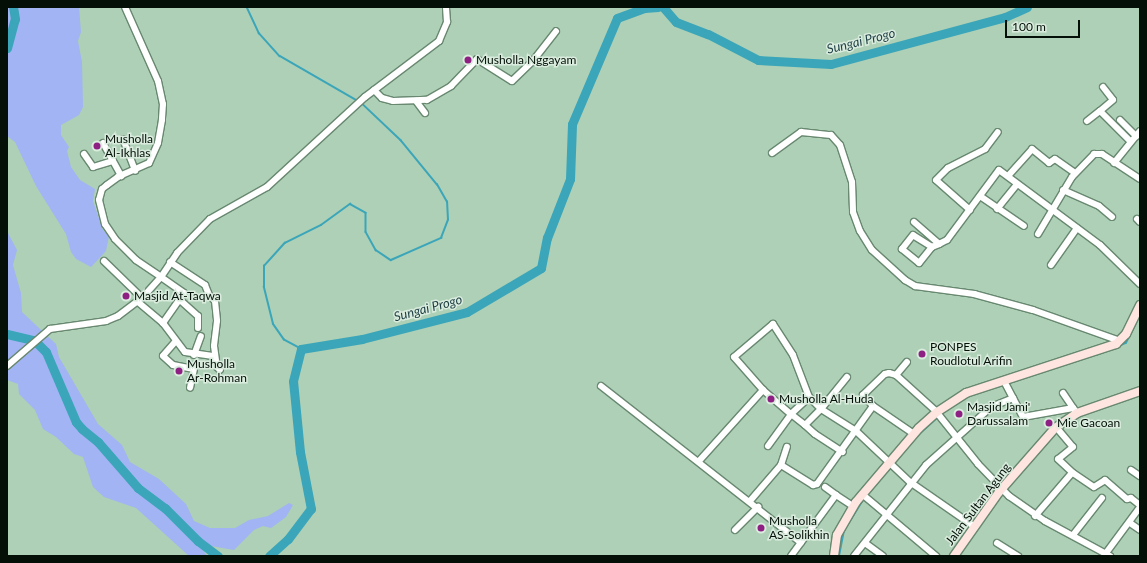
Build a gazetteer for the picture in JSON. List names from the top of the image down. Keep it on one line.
{"streets":{"main road":["Jalan Sultan Agung"]},"water":["Sungai Progo"],"places":["Musholla Nggayam","Musholla Al-Ikhlas","Masjid At-Taqwa","PONPES Roudlotul Arifin","Musholla Ar-Rohman","Musholla Al-Huda","Masjid Jami' Darussalam","Mie Gacoan","Musholla AS-Solikhin"],"scale_bar":"100 m"}
